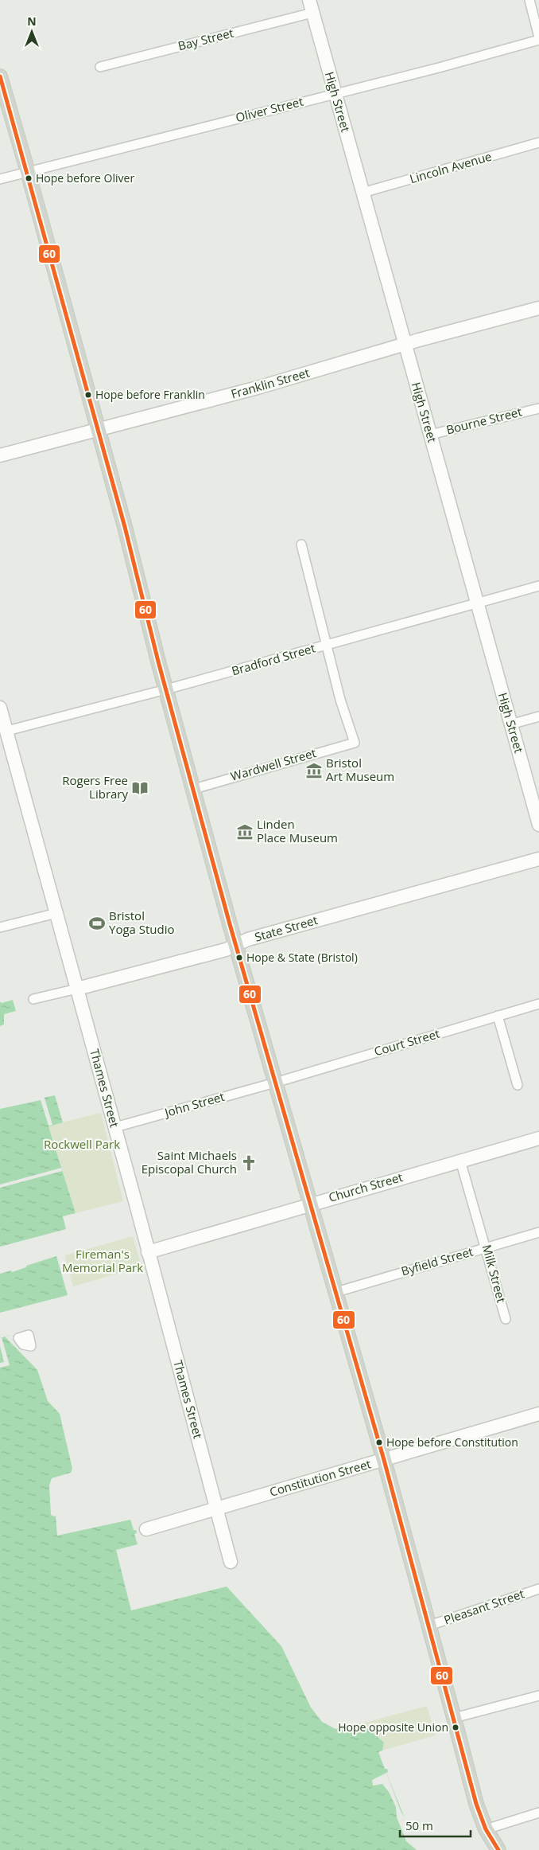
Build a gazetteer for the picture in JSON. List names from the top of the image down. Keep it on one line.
{"streets":{"street":["Bay Street","High Street","Oliver Street","Lincoln Avenue","Franklin Street","Bourne Street","Bradford Street","Wardwell Street","State Street","Court Street","Thames Street","John Street","Church Street","Byfield Street","Milk Street","Constitution Street","Pleasant Street"]},"crossings":[["Bay Street","High Street"],["High Street","Oliver Street"],["High Street","Lincoln Avenue"],["High Street","Franklin Street"],["High Street","Bourne Street"],["High Street","Bradford Street"],["Bradford Street","Wardwell Street"],["Bradford Street","Thames Street"],["State Street","Thames Street"],["Court Street","John Street"],["Thames Street","John Street"],["Thames Street","Church Street"],["Thames Street","Constitution Street"],["Church Street","Milk Street"],["Byfield Street","Milk Street"]],"parks":["Rockwell Park","Fireman's Memorial Park"],"places":{"other":["Hope before Oliver","Hope before Franklin","Hope & State (Bristol)","Hope before Constitution","Hope opposite Union"],"museum":["Bristol Art Museum","Linden Place Museum"],"library":["Rogers Free Library"],"sports":["Bristol Yoga Studio"],"church":["Saint Michaels Episcopal Church"]},"lines":["transit line 60"],"scale_bar":"50 m","north":"top"}
